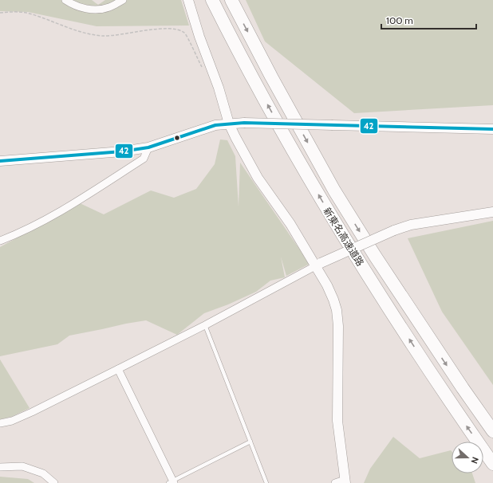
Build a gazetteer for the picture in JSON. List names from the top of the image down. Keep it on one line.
{"streets":{"highway":["新東名高速道路"]},"lines":["transit line 42"],"scale_bar":"100 m","north":"right"}
